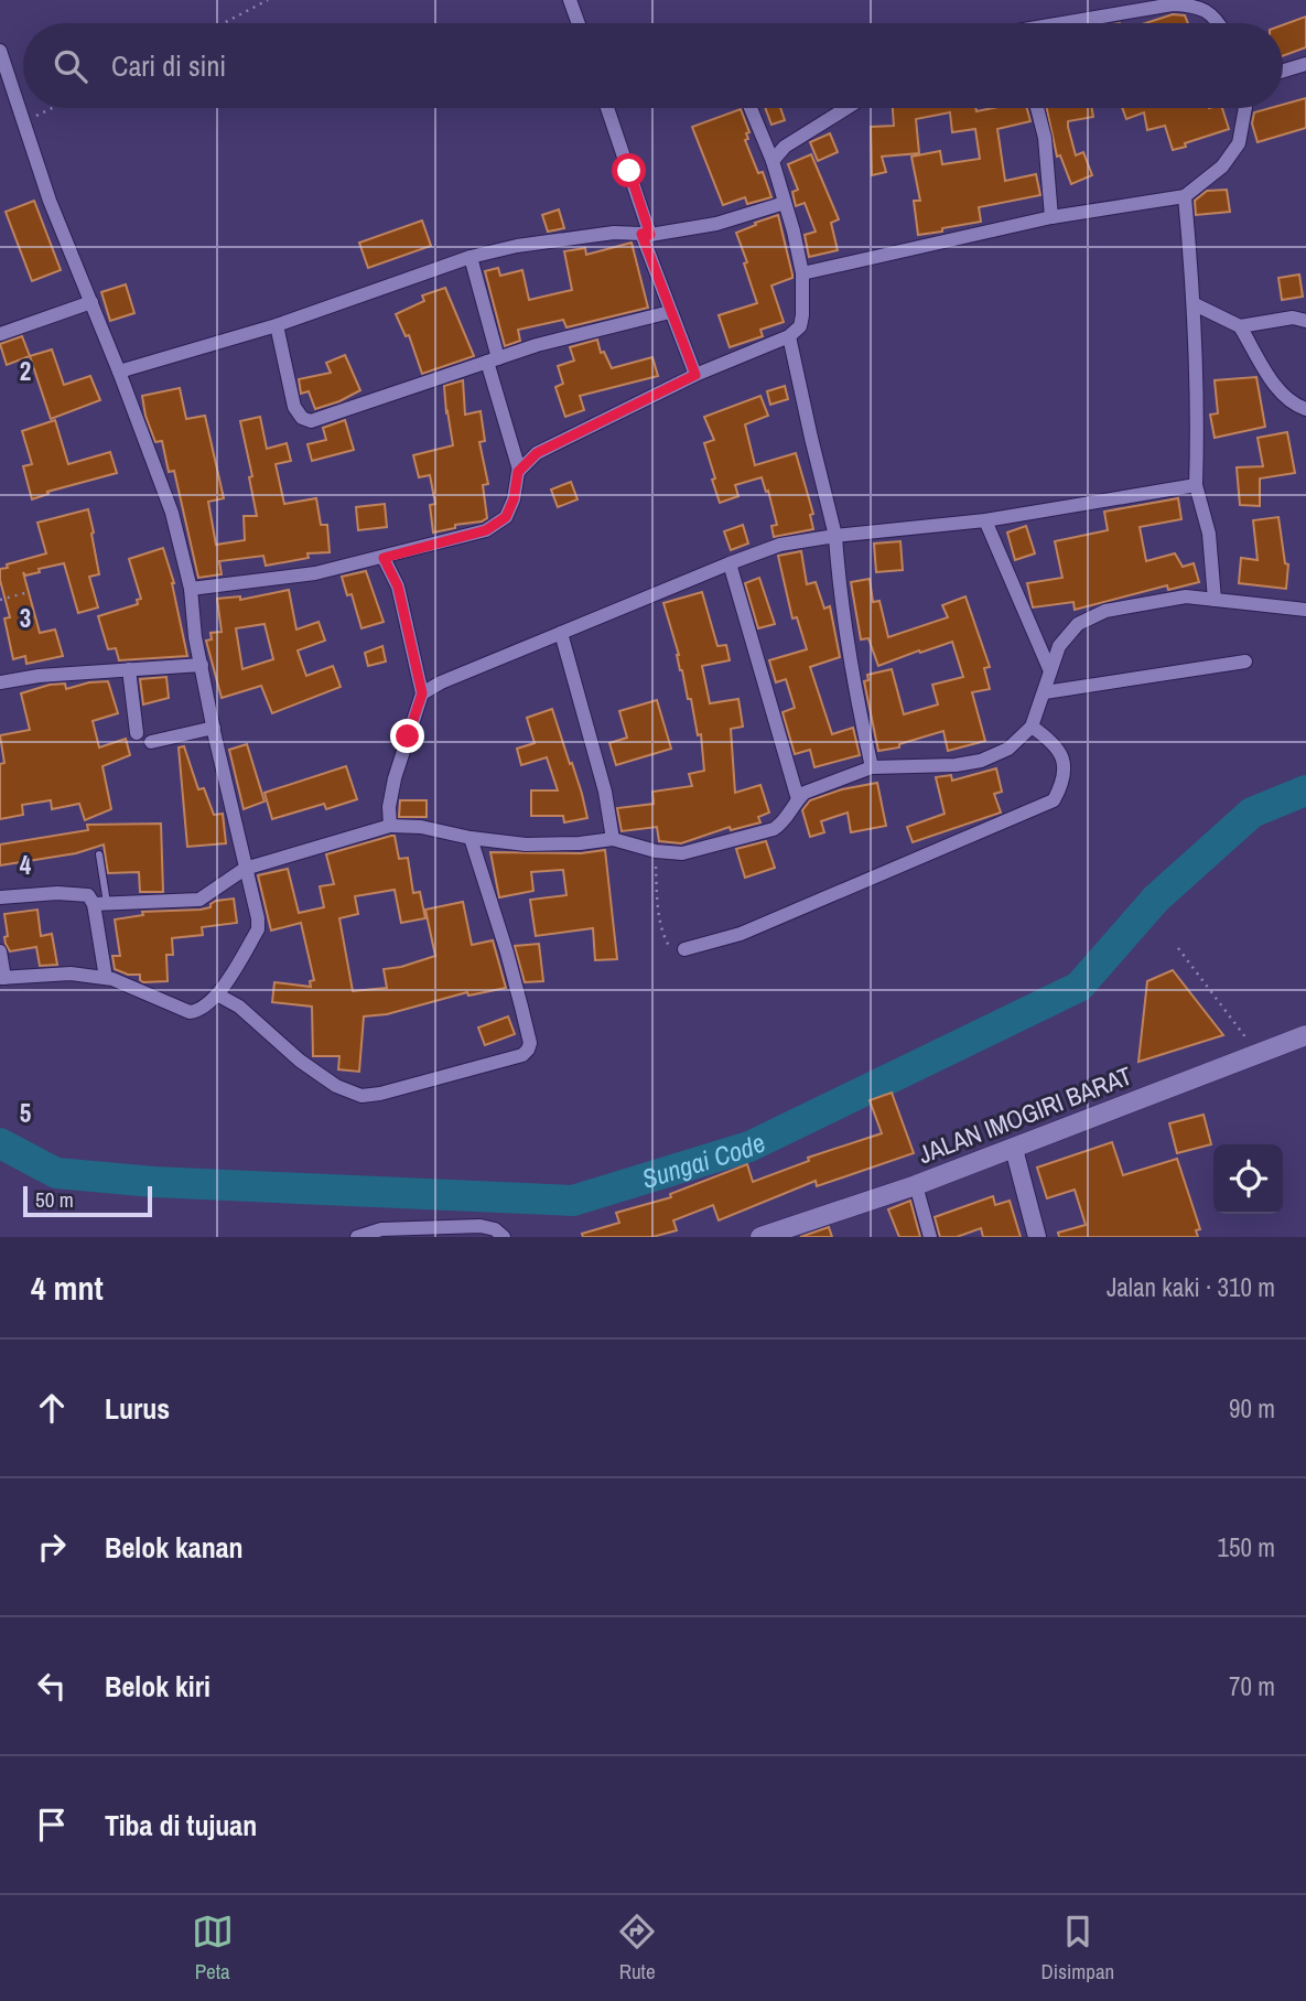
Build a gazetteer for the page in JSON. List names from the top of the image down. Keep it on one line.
{"streets":{"main road":["JALAN IMOGIRI BARAT"]},"water":["Sungai Code"],"scale_bar":"50 m","page":{"search":"Cari di sini","scale":"50 m","heading":["4 mnt","Jalan kaki · 310 m"],"list":[["Lurus","90 m"],["Belok kanan","150 m"],["Belok kiri","70 m"],"Tiba di tujuan"],"nav":["Peta","Rute","Disimpan"]},"grid":{"rows":["2","3","4","5"]}}
